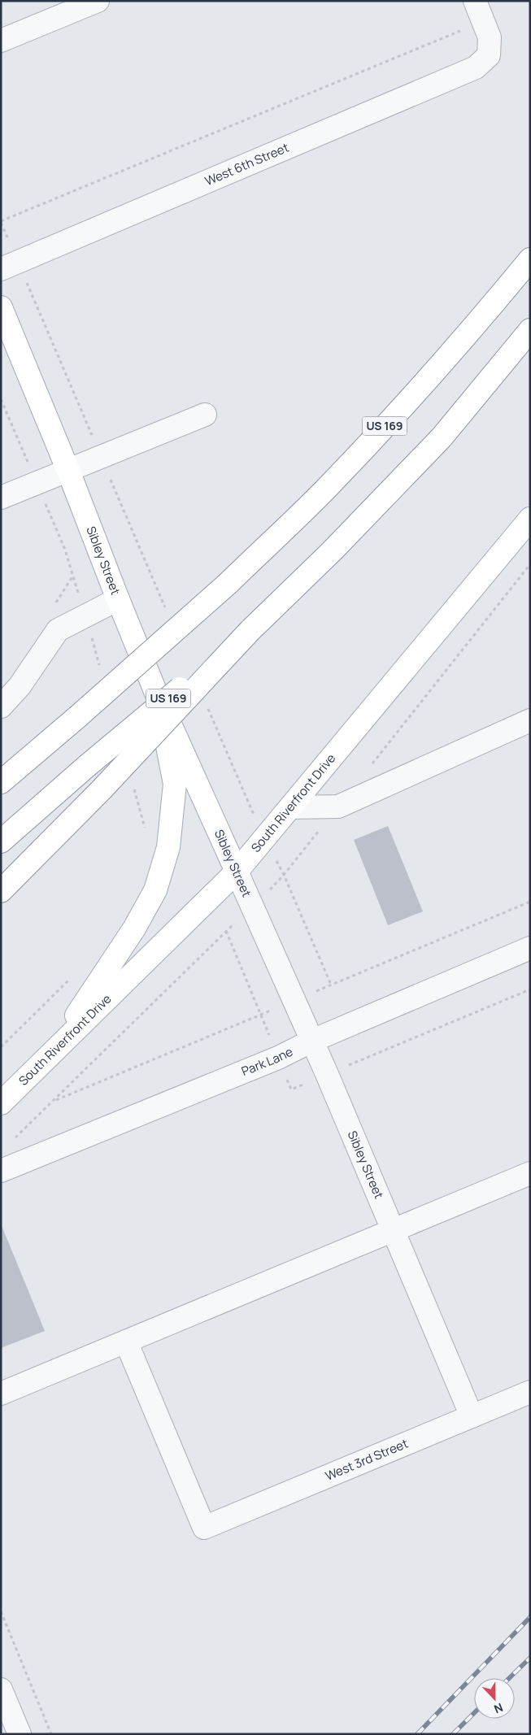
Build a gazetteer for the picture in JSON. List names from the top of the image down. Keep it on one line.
{"streets":{"main road":["US 169","Sibley Street","South Riverfront Drive"],"street":["West 6th Street","Park Lane","West 3rd Street"]},"crossings":[["Sibley Street","South Riverfront Drive"],["Sibley Street","Park Lane"],["Sibley Street","West 3rd Street"]],"north":"bottom"}
